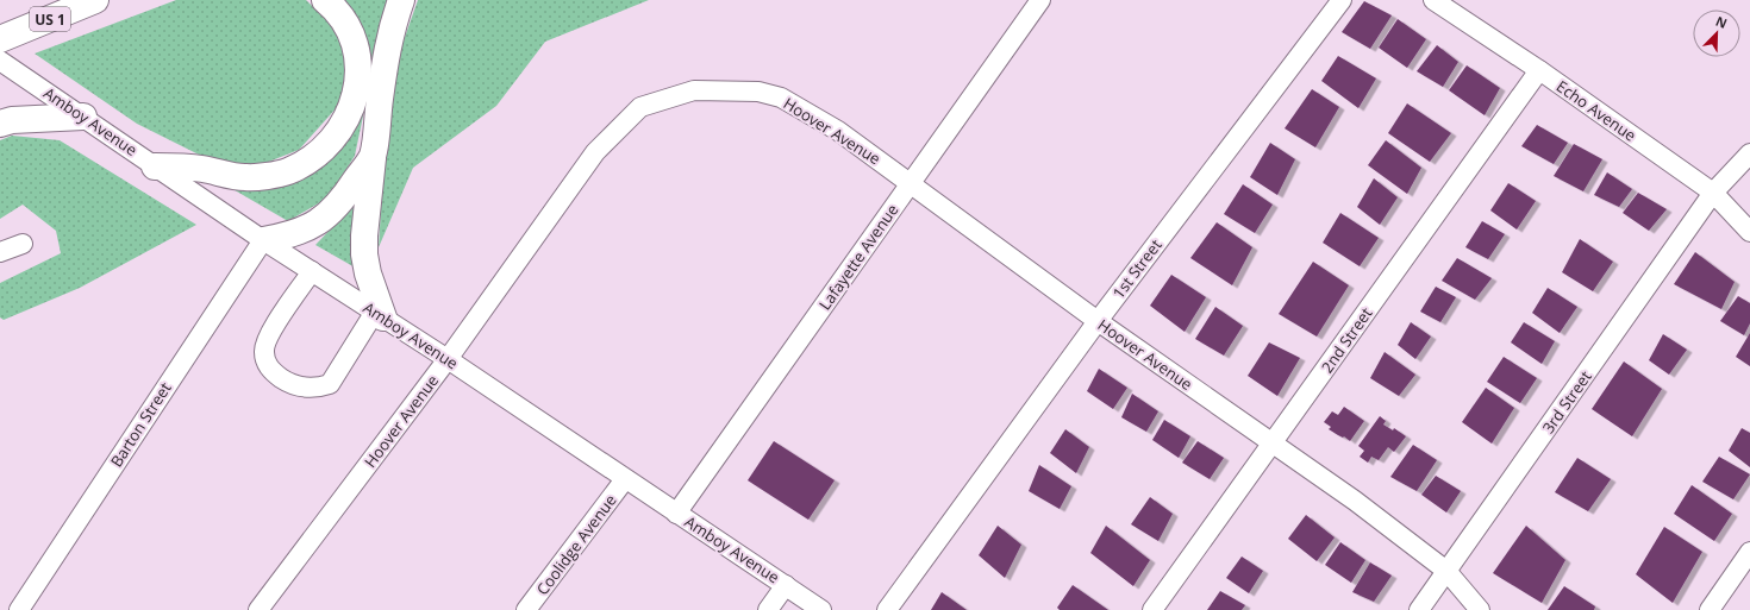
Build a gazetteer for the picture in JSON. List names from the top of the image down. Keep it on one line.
{"streets":{"highway":["US 1"],"street":["Echo Avenue","Amboy Avenue","Hoover Avenue","Lafayette Avenue","1st Street","2nd Street","3rd Street","Barton Street","Coolidge Avenue"]},"crossings":[["US 1","Amboy Avenue"],["Echo Avenue","2nd Street"],["Echo Avenue","3rd Street"],["Amboy Avenue","Hoover Avenue"],["Amboy Avenue","Lafayette Avenue"],["Amboy Avenue","Barton Street"],["Amboy Avenue","Coolidge Avenue"],["Hoover Avenue","Lafayette Avenue"],["Hoover Avenue","1st Street"],["Hoover Avenue","2nd Street"],["Hoover Avenue","3rd Street"]],"north":"top right"}
